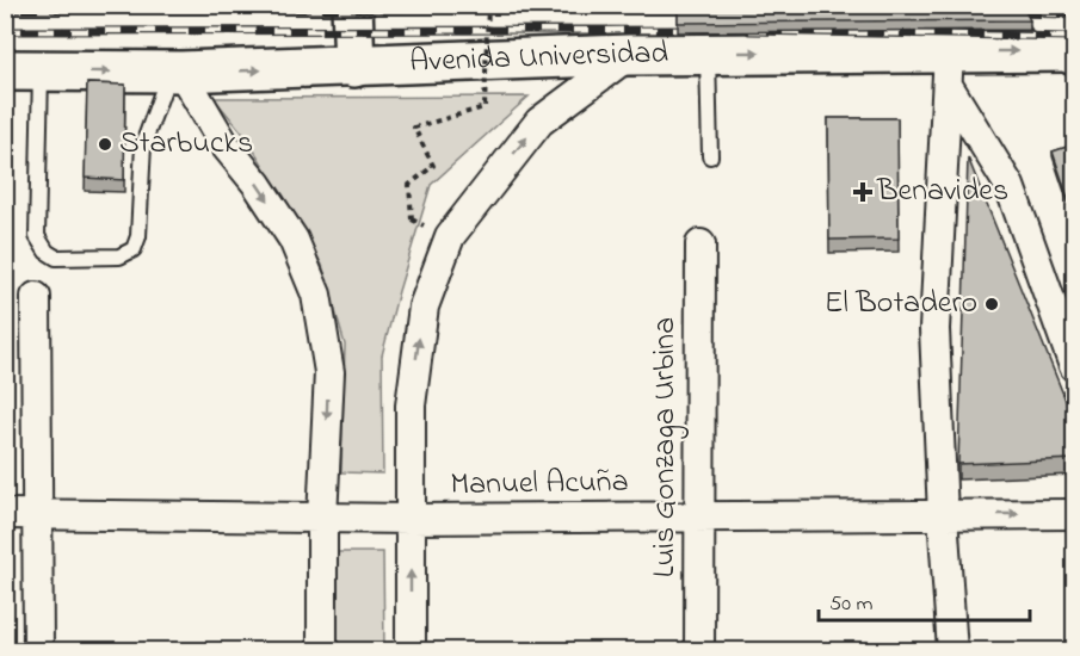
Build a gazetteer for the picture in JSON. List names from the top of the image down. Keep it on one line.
{"streets":{"main road":["Avenida Universidad"],"street":["Luis Gonzaga Urbina","Manuel Acuña"]},"crossings":[["Luis Gonzaga Urbina","Manuel Acuña"]],"one_way":["Avenida Universidad"],"places":{"other":["Starbucks","El Botadero"],"health":["Benavides"]},"scale_bar":"50 m"}
